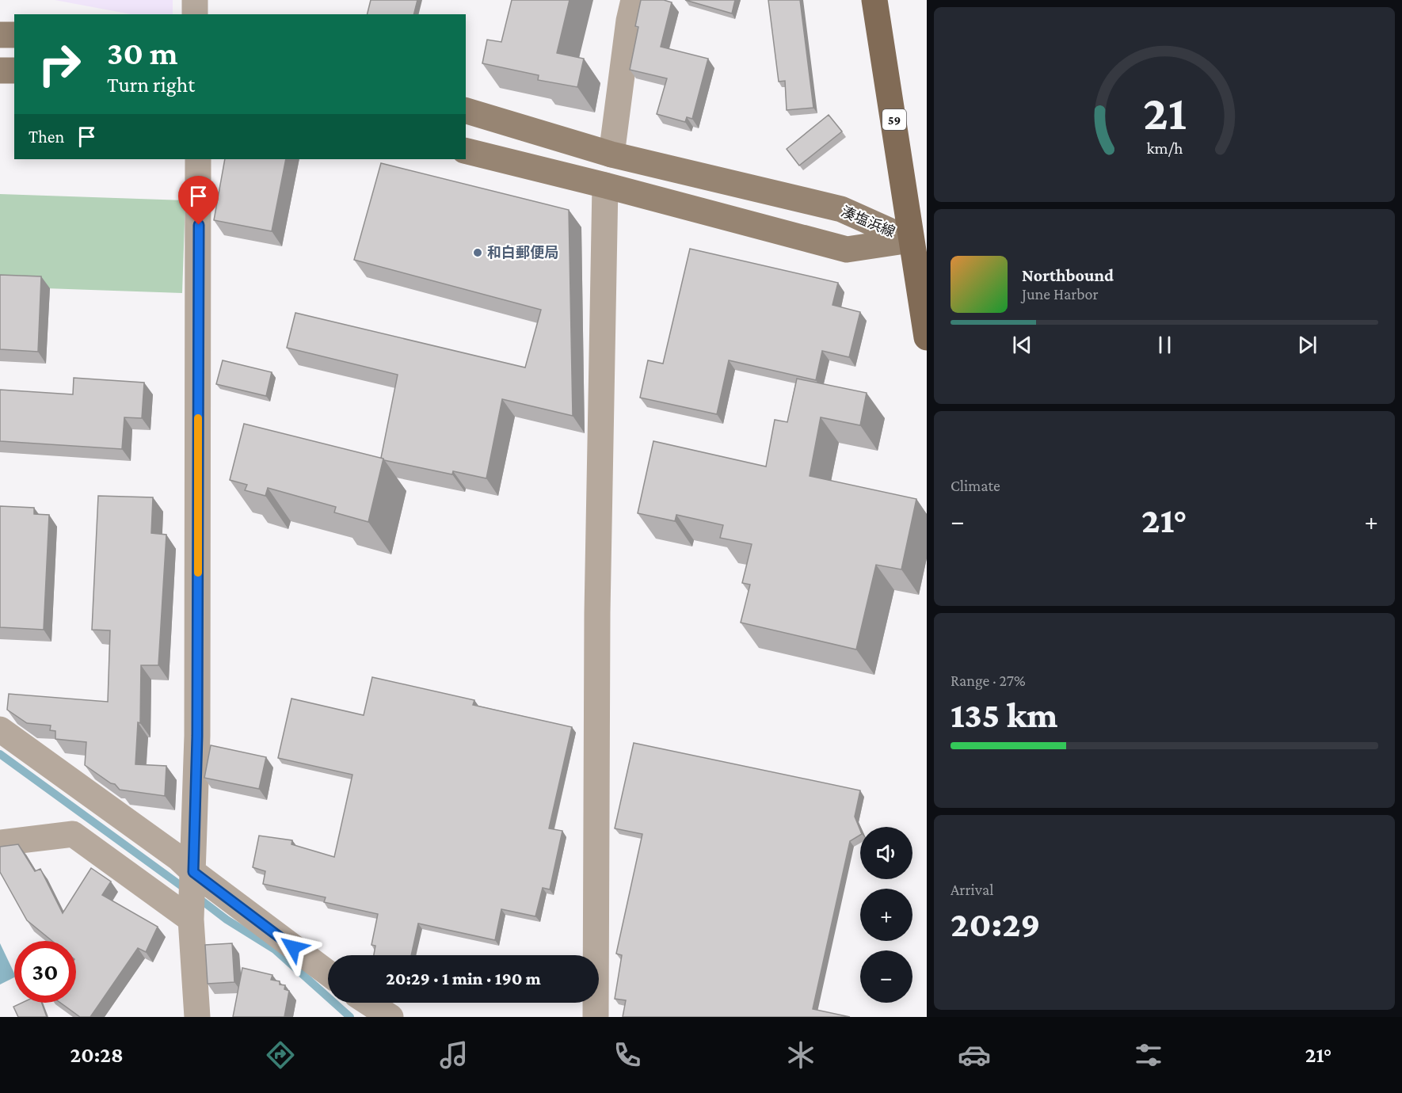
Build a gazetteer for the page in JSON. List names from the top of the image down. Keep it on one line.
{"streets":{"main road":["59","湊塩浜線"]},"crossings":[["59","湊塩浜線"]],"places":["和白郵便局"],"page":{"turn":["30 m","Turn right"],"then":"Then","song":["Northbound","June Harbor"],"tile":["Climate",["Range · 27%","135 km"],["Arrival","20:29"]],"heat":["−","21°","+"],"map_buttons":["+","−"],"limit":"30","trip":"20:29 · 1 min · 190 m","tabs":["20:28","21°"],"gauge":["21","km/h"]}}
